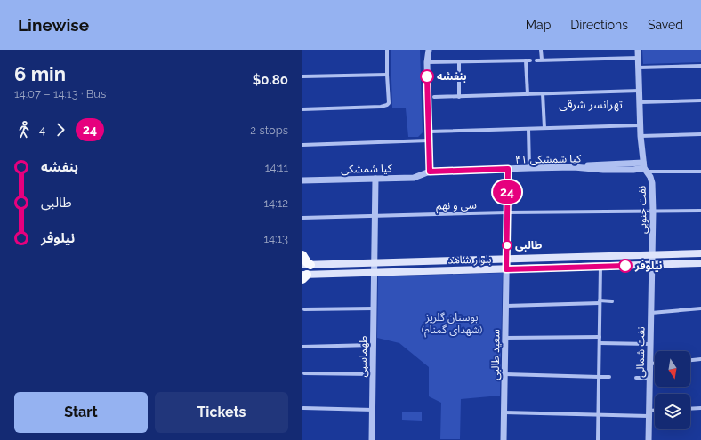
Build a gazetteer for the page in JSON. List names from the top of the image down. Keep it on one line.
{"streets":{"main road":["بلوار شاهد"],"street":["۴۱ کیا شمشکی","کیا شمشکی","سی و نهم","نفت جنوبی","نفت شمالی","سعید طالبی","طهماسبی"]},"crossings":[["۴۱ کیا شمشکی","کیا شمشکی"],["۴۱ کیا شمشکی","نفت جنوبی"],["سی و نهم","نفت جنوبی"],["نفت جنوبی","بلوار شاهد"],["نفت جنوبی","نفت شمالی"],["بلوار شاهد","نفت شمالی"],["بلوار شاهد","سعید طالبی"],["بلوار شاهد","طهماسبی"]],"districts":["تهرانسر شرقی"],"parks":["بوستان گلریز (شهدای گمنام)"],"places":["بنفشه","طالبی","نیلوفر"],"lines":["bus line 24"],"north":"bottom","page":{"header":"Linewise","nav":["Map","Directions","Saved"],"heading":["6 min","14:07 – 14:13 · Bus","$0.80"],"on_map":"24","legs":["4","24","2 stops"],"list":[{"name":"بنفشه","value":"14:11"},{"name":"طالبی","value":"14:12"},{"name":"نیلوفر","value":"14:13"}],"buttons":["Start","Tickets"]}}
